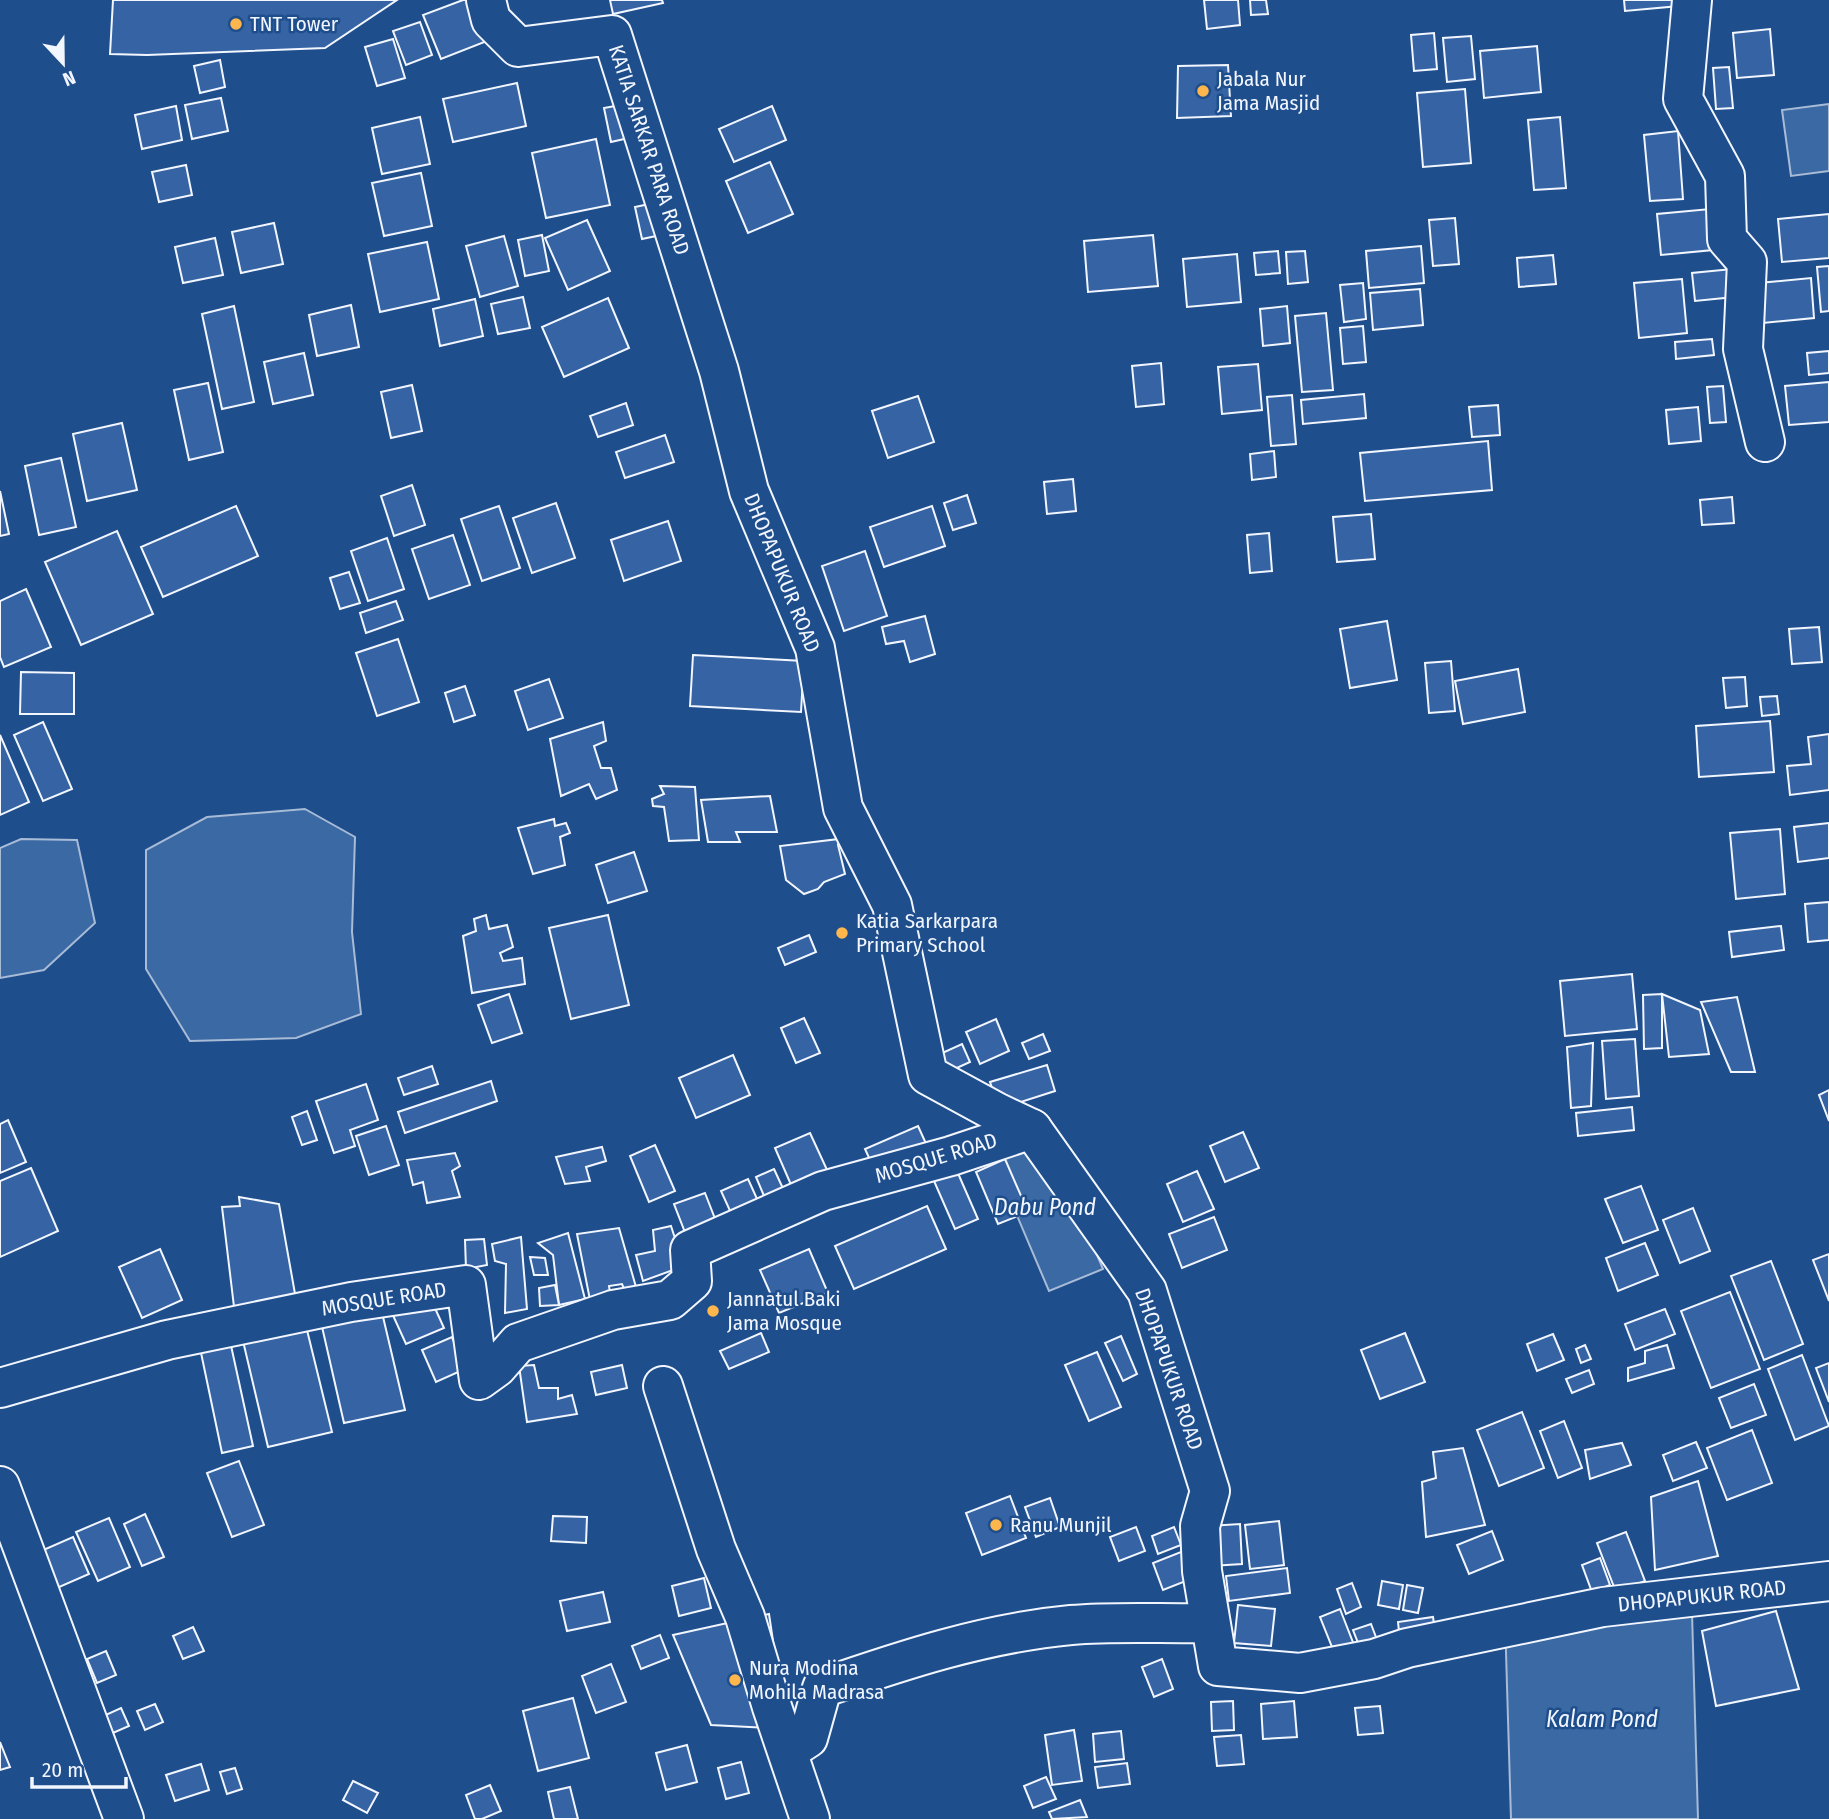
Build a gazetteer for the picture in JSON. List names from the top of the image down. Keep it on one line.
{"streets":{"street":["KATIA SARKAR PARA ROAD","DHOPAPUKUR ROAD","MOSQUE ROAD"]},"crossings":[["KATIA SARKAR PARA ROAD","DHOPAPUKUR ROAD"],["DHOPAPUKUR ROAD","MOSQUE ROAD"]],"water":["Dabu Pond","Kalam Pond"],"places":["TNT Tower","Jabala Nur Jama Masjid","Katia Sarkarpara Primary School","Jannatul Baki Jama Mosque","Ranu Munjil","Nura Modina Mohila Madrasa"],"scale_bar":"20 m","north":"bottom"}
